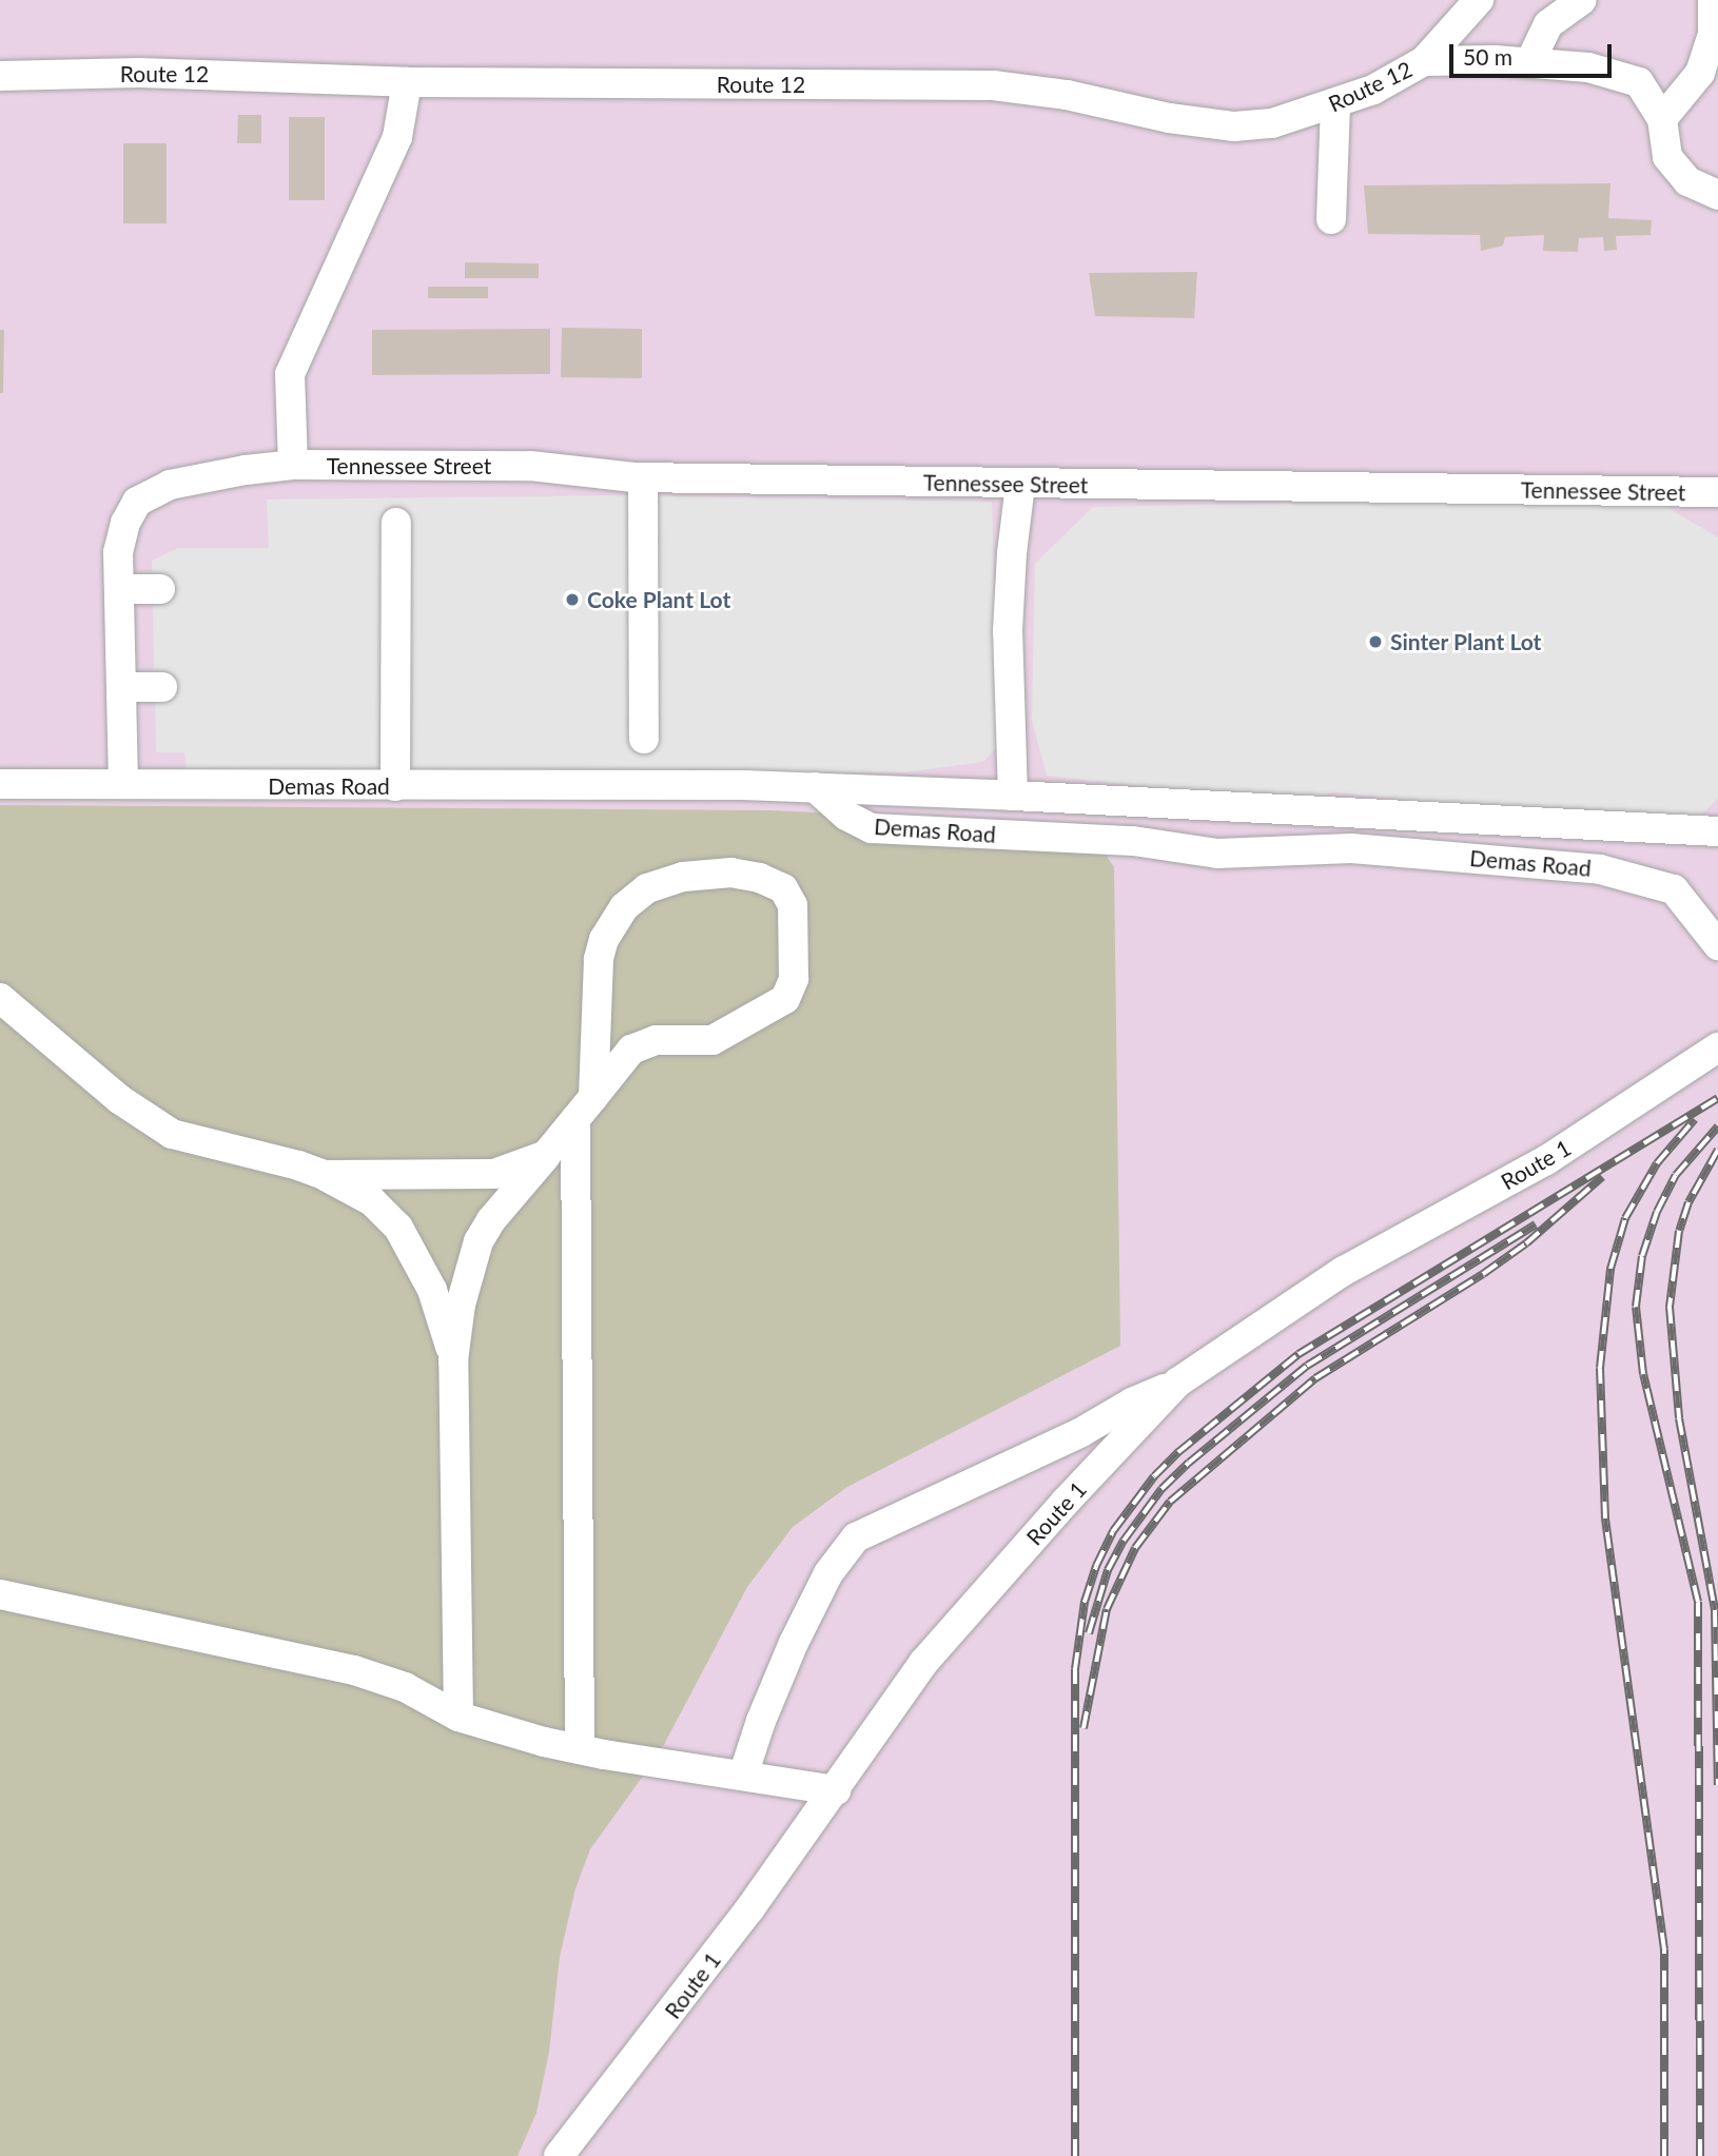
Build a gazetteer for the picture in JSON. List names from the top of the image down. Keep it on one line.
{"streets":{"street":["Route 12","Tennessee Street","Demas Road","Route 1"]},"crossings":[["Tennessee Street","Demas Road"]],"places":["Coke Plant Lot","Sinter Plant Lot"],"scale_bar":"50 m"}
